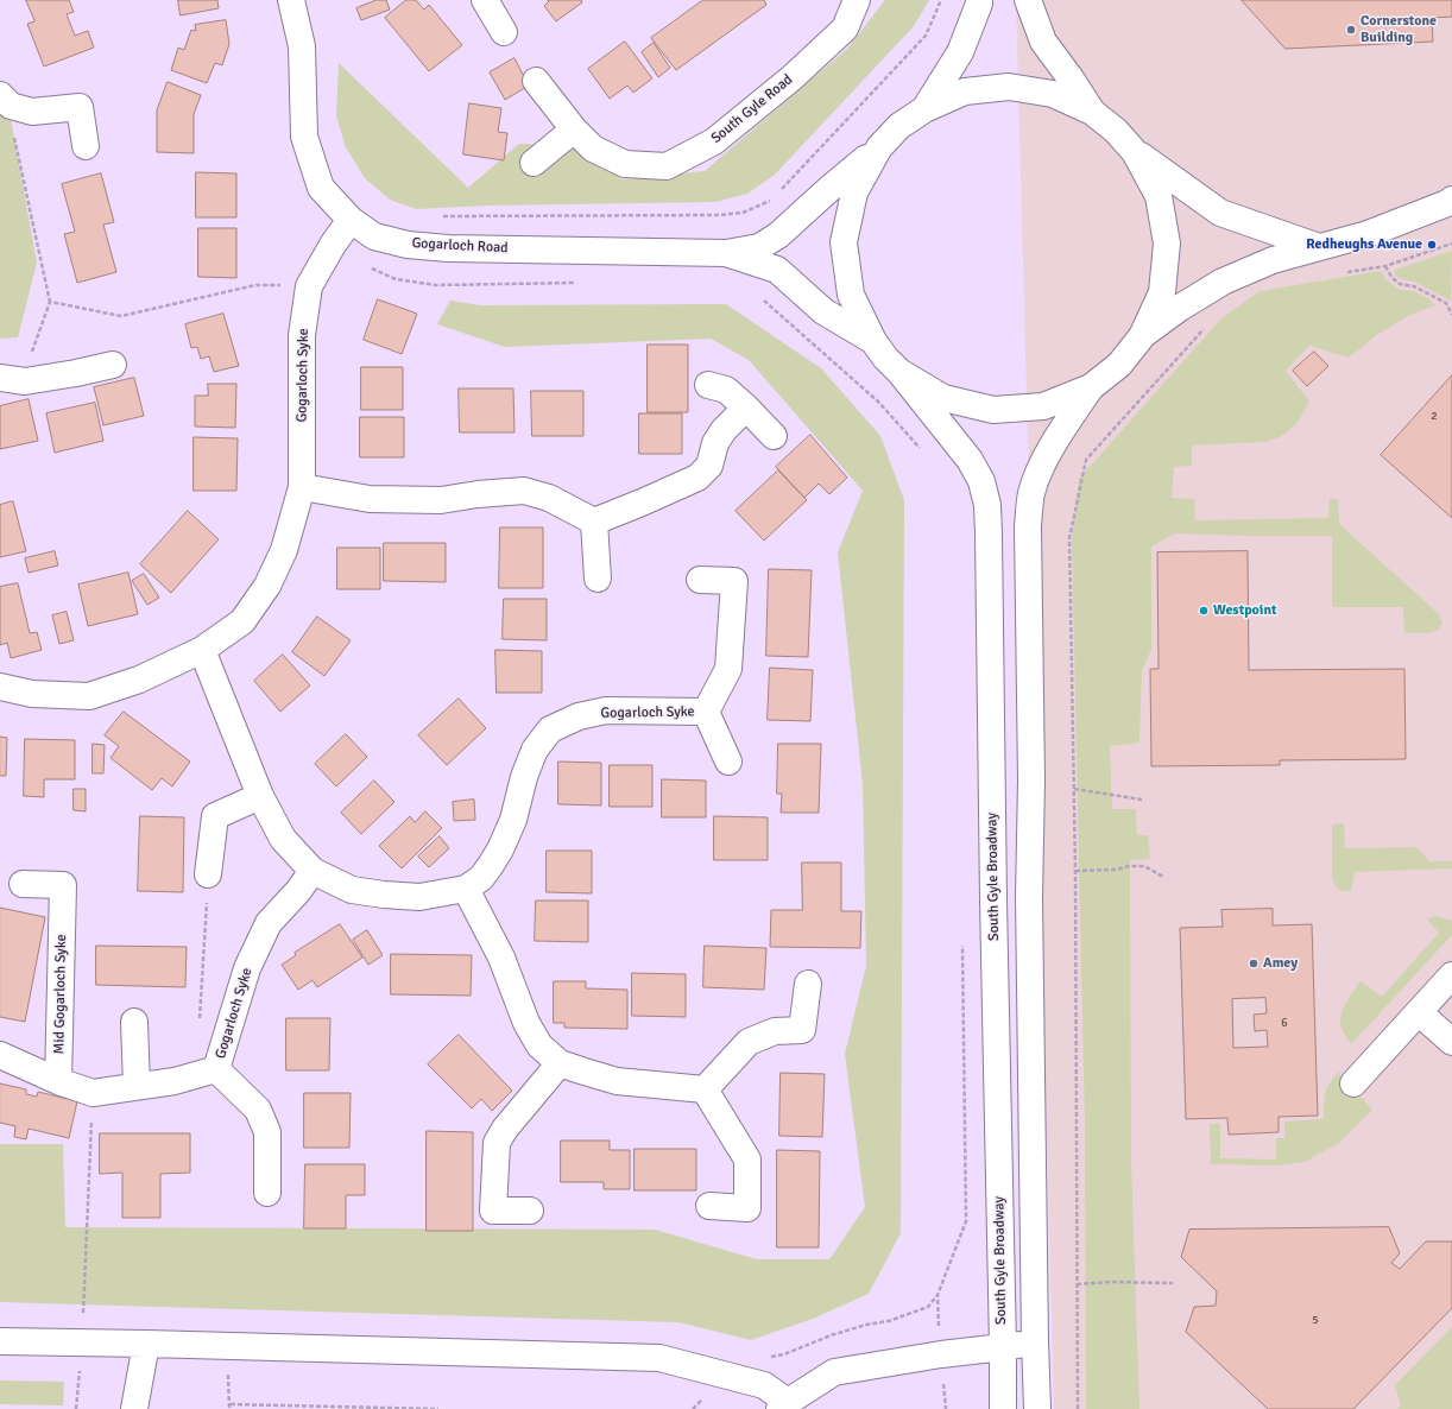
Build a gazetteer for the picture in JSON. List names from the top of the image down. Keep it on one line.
{"streets":{"street":["South Gyle Road","Gogarloch Road","Gogarloch Syke","South Gyle Broadway","Mid Gogarloch Syke"]},"crossings":[["Gogarloch Road","Gogarloch Syke"],["Gogarloch Road","South Gyle Broadway"],["Gogarloch Syke","Mid Gogarloch Syke"]],"places":["Cornerstone Building","Redheughs Avenue","Westpoint","Amey"],"house_numbers":["2","6","5"]}
